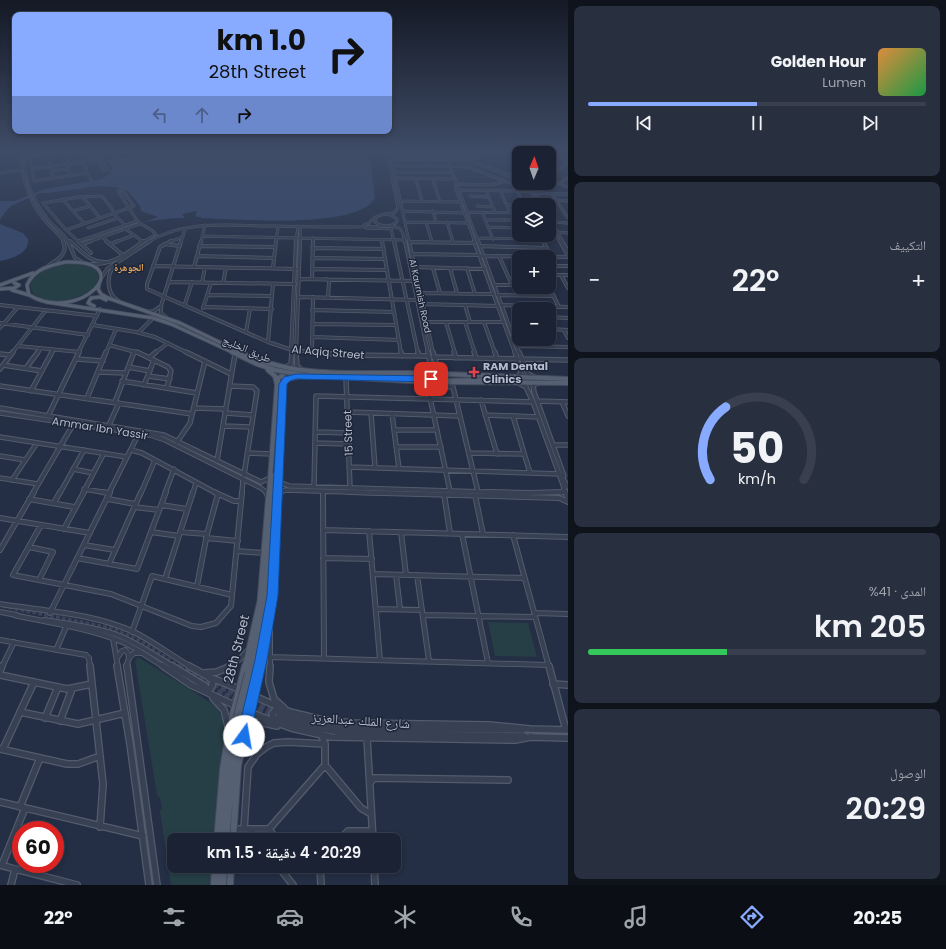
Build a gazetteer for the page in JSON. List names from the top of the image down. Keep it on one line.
{"streets":{"main road":["طريق الخليج","28th Street"],"street":["Al Kaurnish Road","Al Aqiq Street","Ammar Ibn Yassir","15 Street","شارع الملك عبدالعزيز"]},"crossings":[["Al Kaurnish Road","طريق الخليج"],["Al Kaurnish Road","Al Aqiq Street"],["طريق الخليج","15 Street"],["28th Street","شارع الملك عبدالعزيز"]],"districts":["الجوهرة"],"places":{"health":["RAM Dental Clinics"]},"north":"top","page":{"turn":["1.0 km","28th Street"],"song":["Golden Hour","Lumen"],"map_buttons":["+","−"],"tile":["التكييف",["المدى · 41%","205 km"],["الوصول","20:29"]],"heat":["−","22°","+"],"limit":"60","trip":"20:29 · 4 دقيقة · 1.5 km","tabs":["20:25","22°"],"gauge":["50","km/h"]}}
